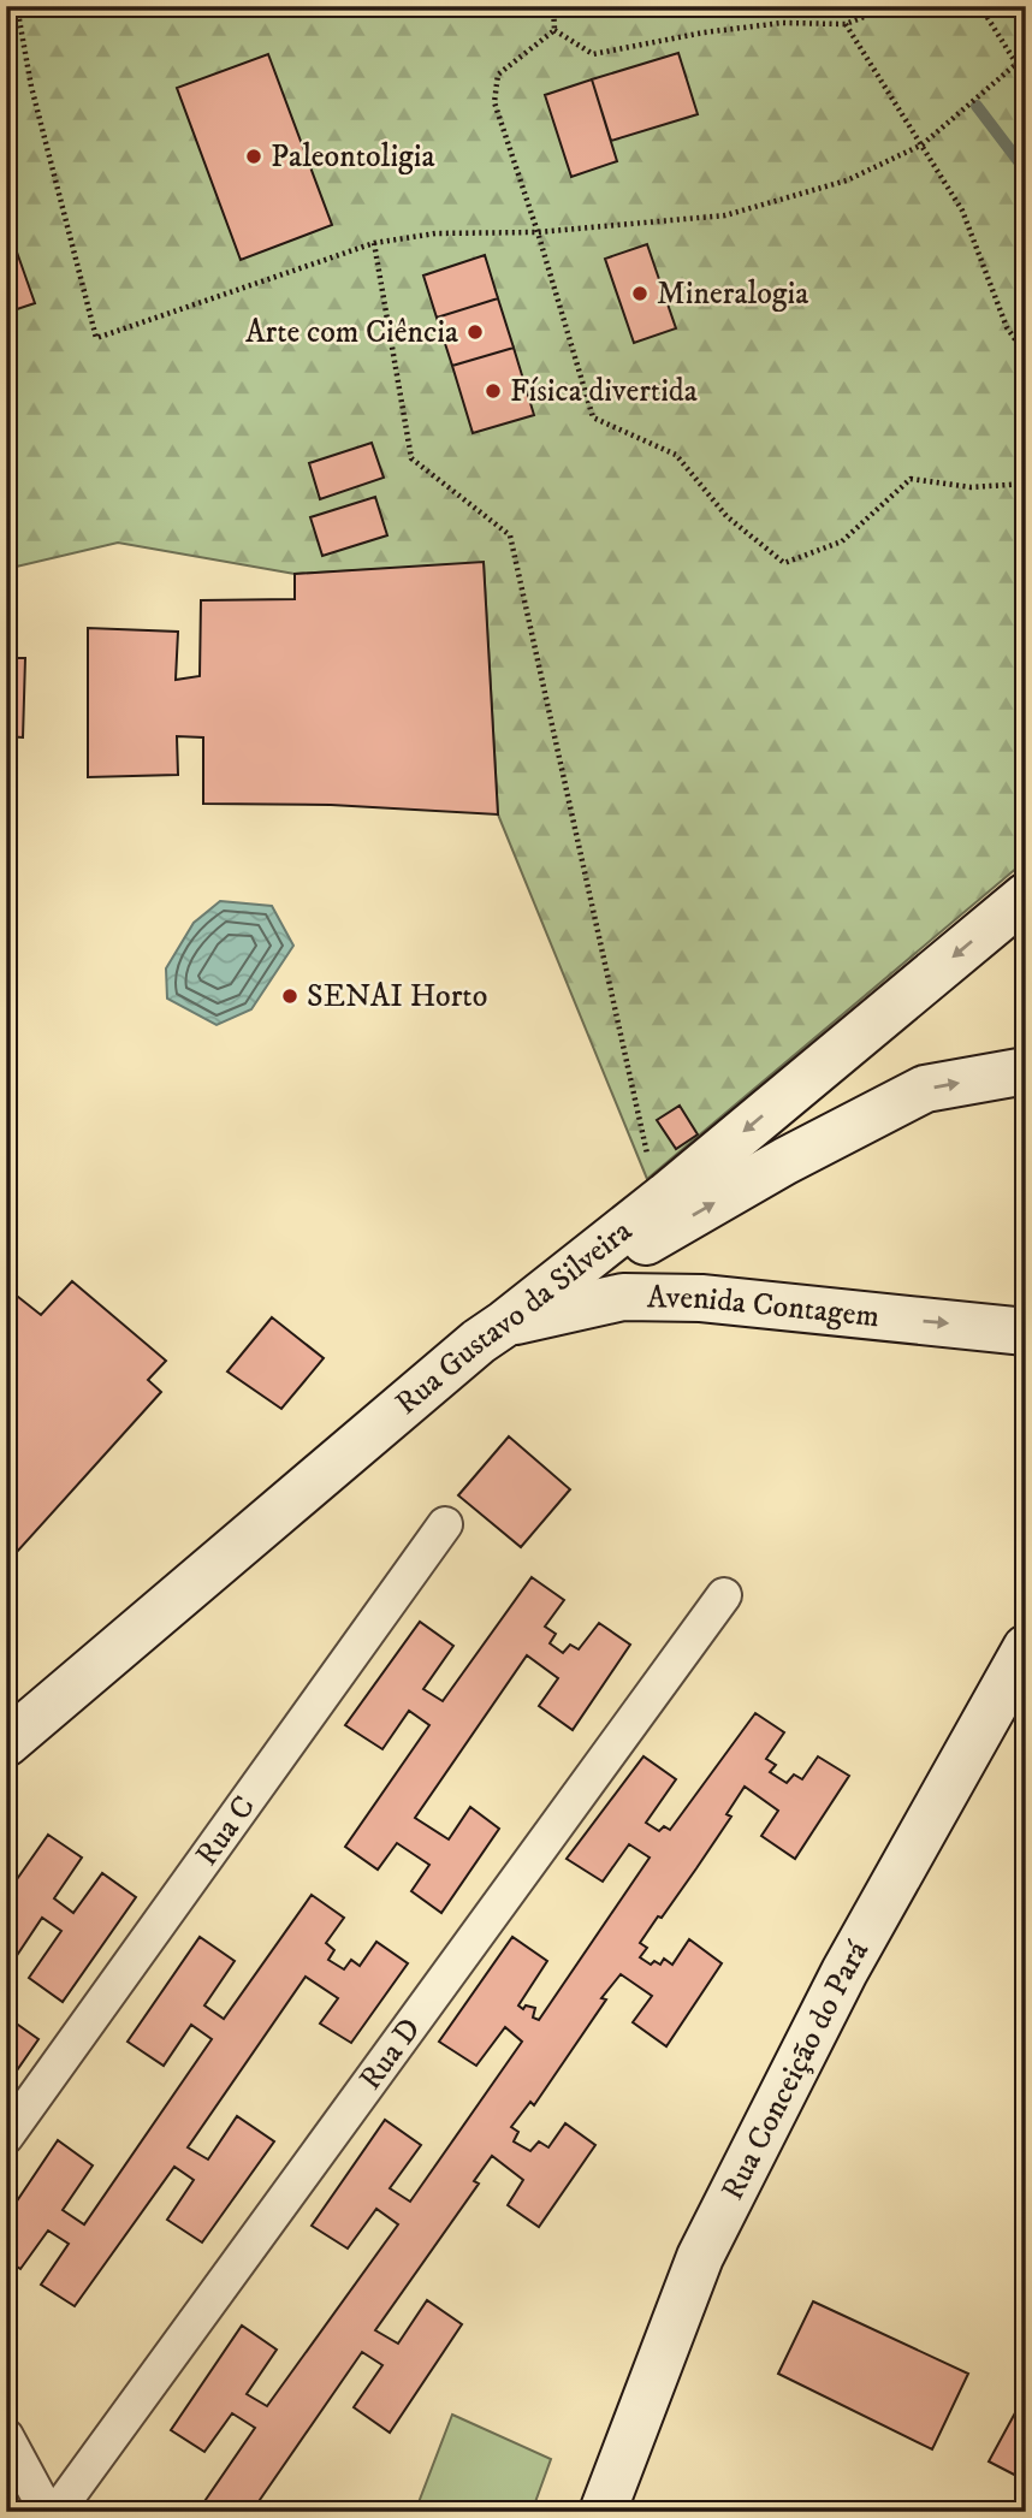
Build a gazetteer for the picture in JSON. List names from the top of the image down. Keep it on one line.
{"streets":{"main road":["Avenida Contagem","Rua Gustavo da Silveira","Rua Conceição do Pará"],"street":["Rua C","Rua D"]},"crossings":[["Avenida Contagem","Rua Gustavo da Silveira"]],"one_way":["Avenida Contagem"],"places":["Paleontoligia","Mineralogia","Arte com Ciência","Física divertida","SENAI Horto"]}
